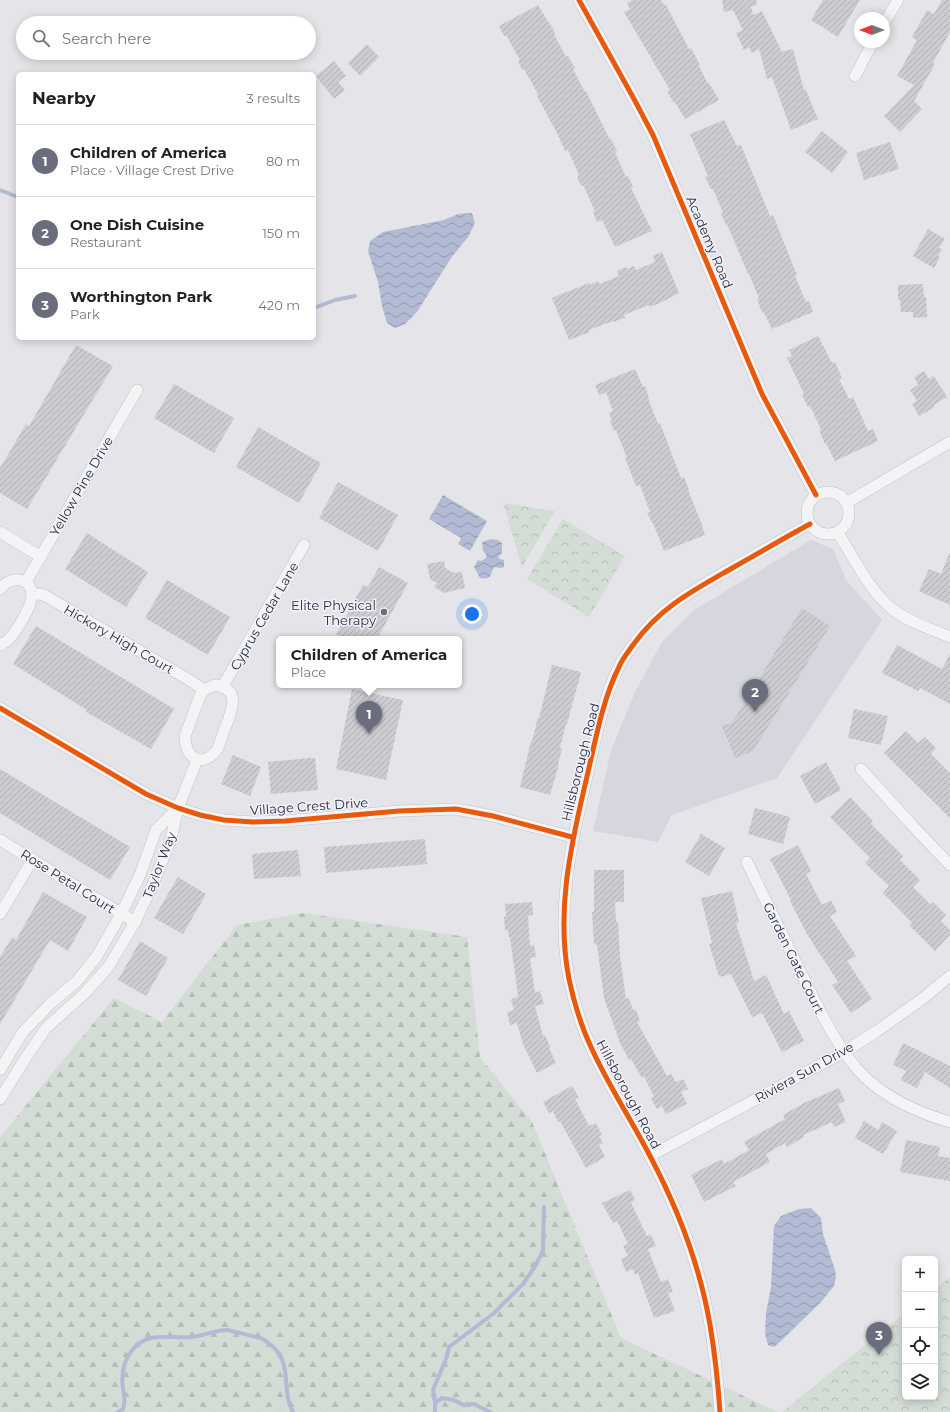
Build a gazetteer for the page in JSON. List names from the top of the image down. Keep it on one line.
{"streets":{"street":["Academy Road","Yellow Pine Drive","Cyprus Cedar Lane","Hickory High Court","Hillsborough Road","Village Crest Drive","Taylor Way","Rose Petal Court","Garden Gate Court","Riviera Sun Drive"]},"crossings":[["Academy Road","Hillsborough Road"],["Hillsborough Road","Village Crest Drive"],["Hillsborough Road","Riviera Sun Drive"],["Village Crest Drive","Taylor Way"],["Taylor Way","Rose Petal Court"],["Garden Gate Court","Riviera Sun Drive"]],"places":["Elite Physical Therapy"],"north":"left","page":{"search":"Search here","heading":["Nearby","3 results"],"list":[{"mark":"1","name":"Children of America","note":"Place · Village Crest Drive","value":"80 m"},{"mark":"2","name":"One Dish Cuisine","note":"Restaurant","value":"150 m"},{"mark":"3","name":"Worthington Park","note":"Park","value":"420 m"}],"popup":["Children of America","Place"],"pins":["2","1","3"],"map_buttons":["+","−"]}}
